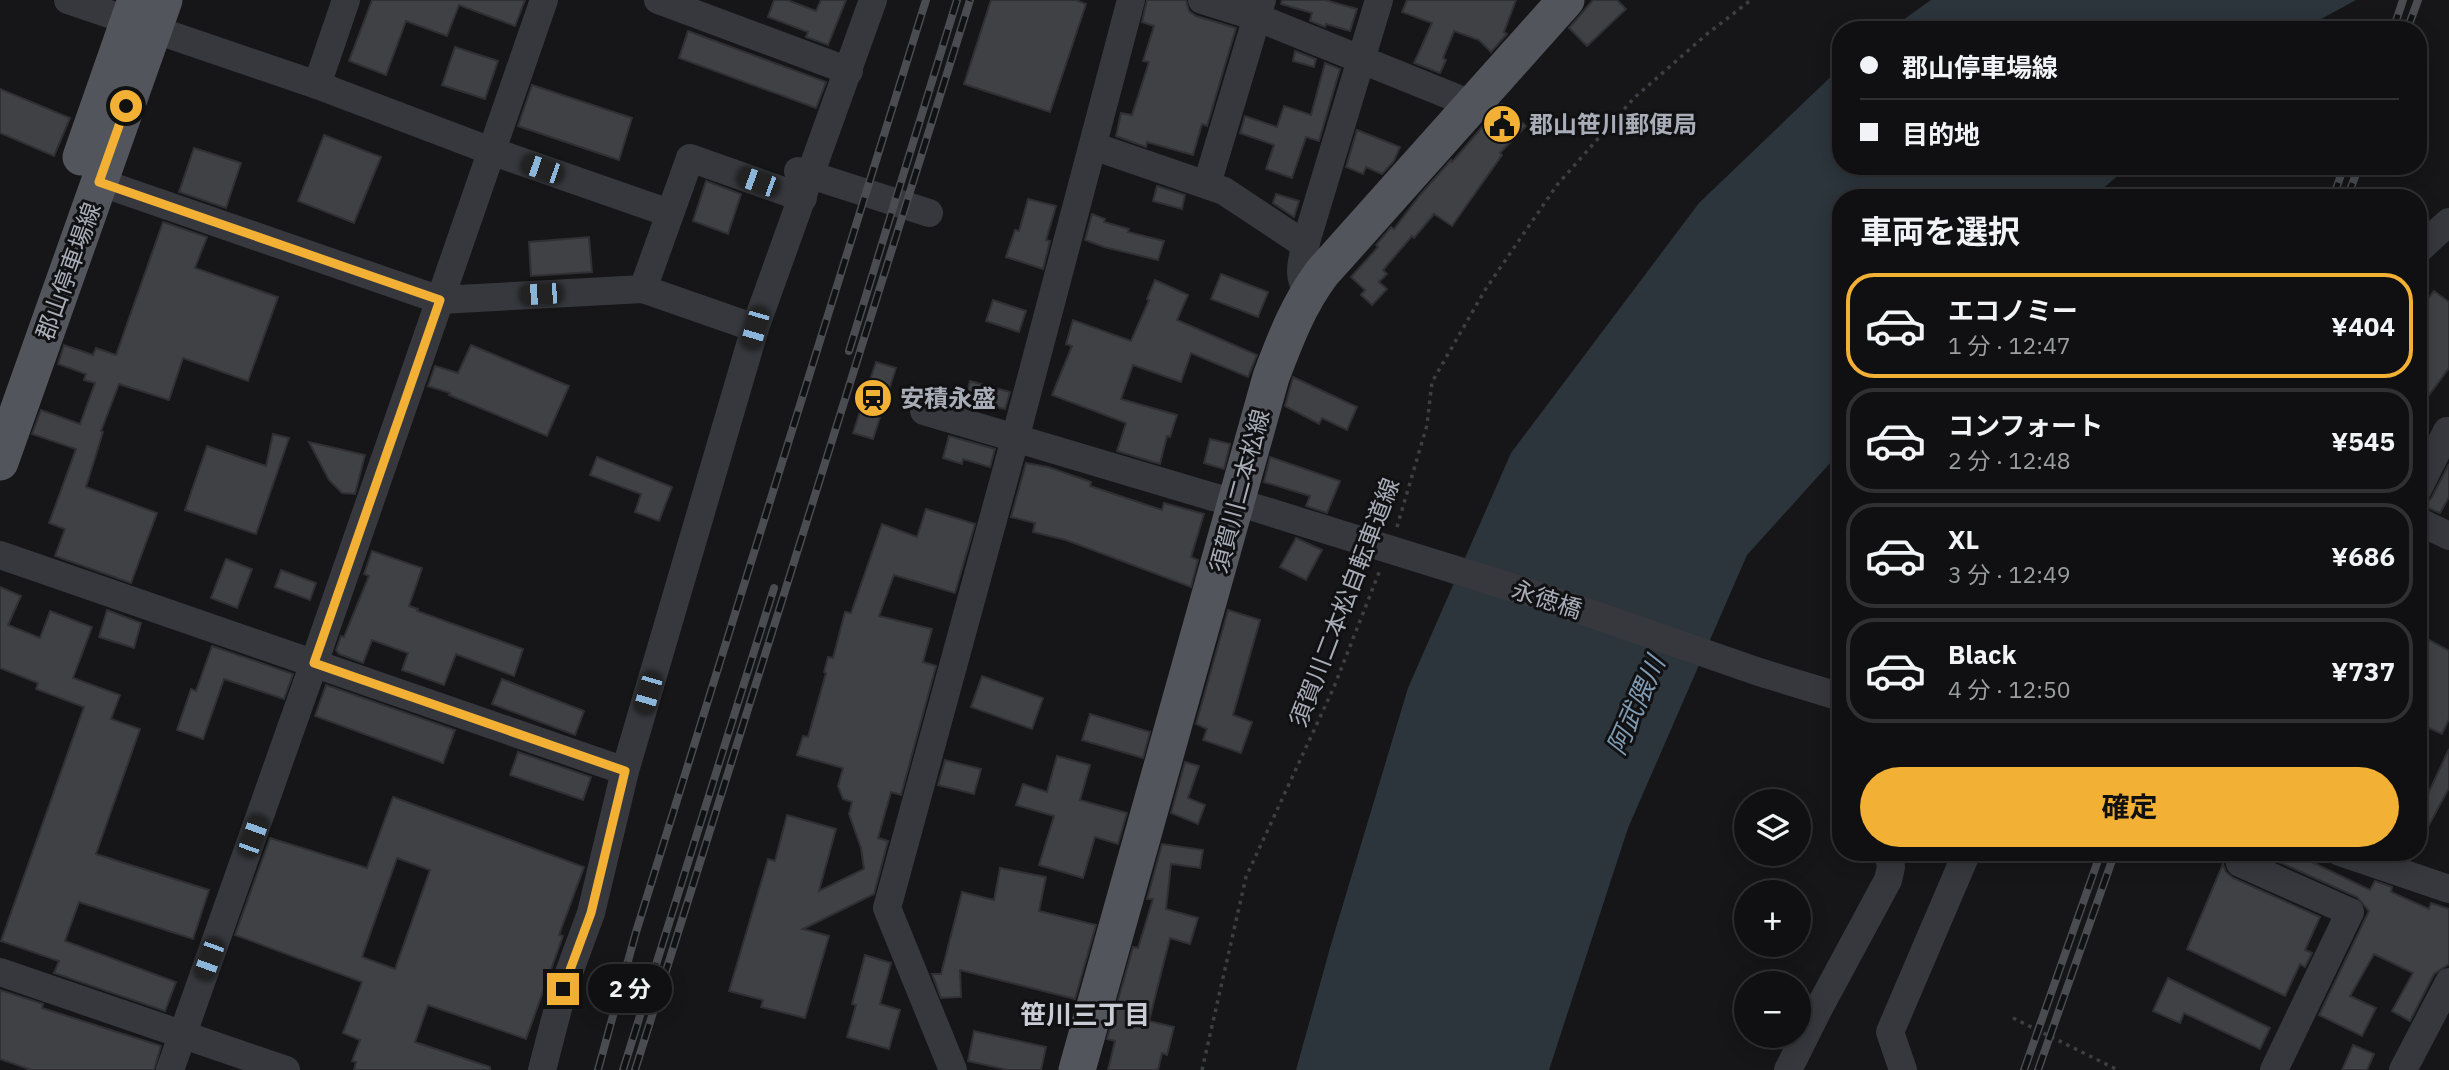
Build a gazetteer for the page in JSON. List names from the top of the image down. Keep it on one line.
{"streets":{"main road":["郡山停車場線","須賀川二本松線"],"street":["永徳橋"],"path":["須賀川二本松自転車道線"]},"crossings":[["須賀川二本松線","永徳橋"]],"districts":["笹川三丁目"],"water":["阿武隈川"],"places":{"public building":["郡山笹川郵便局"],"station":["安積永盛"]},"page":{"banner":["郡山停車場線","目的地"],"heading":"車両を選択","list":[{"name":"エコノミー","note":"1 分 · 12:47","value":"¥404"},{"name":"コンフォート","note":"2 分 · 12:48","value":"¥545"},{"name":"XL","note":"3 分 · 12:49","value":"¥686"},{"name":"Black","note":"4 分 · 12:50","value":"¥737"}],"buttons":"確定","map_buttons":["+","−"],"bubble":"2 分"}}
